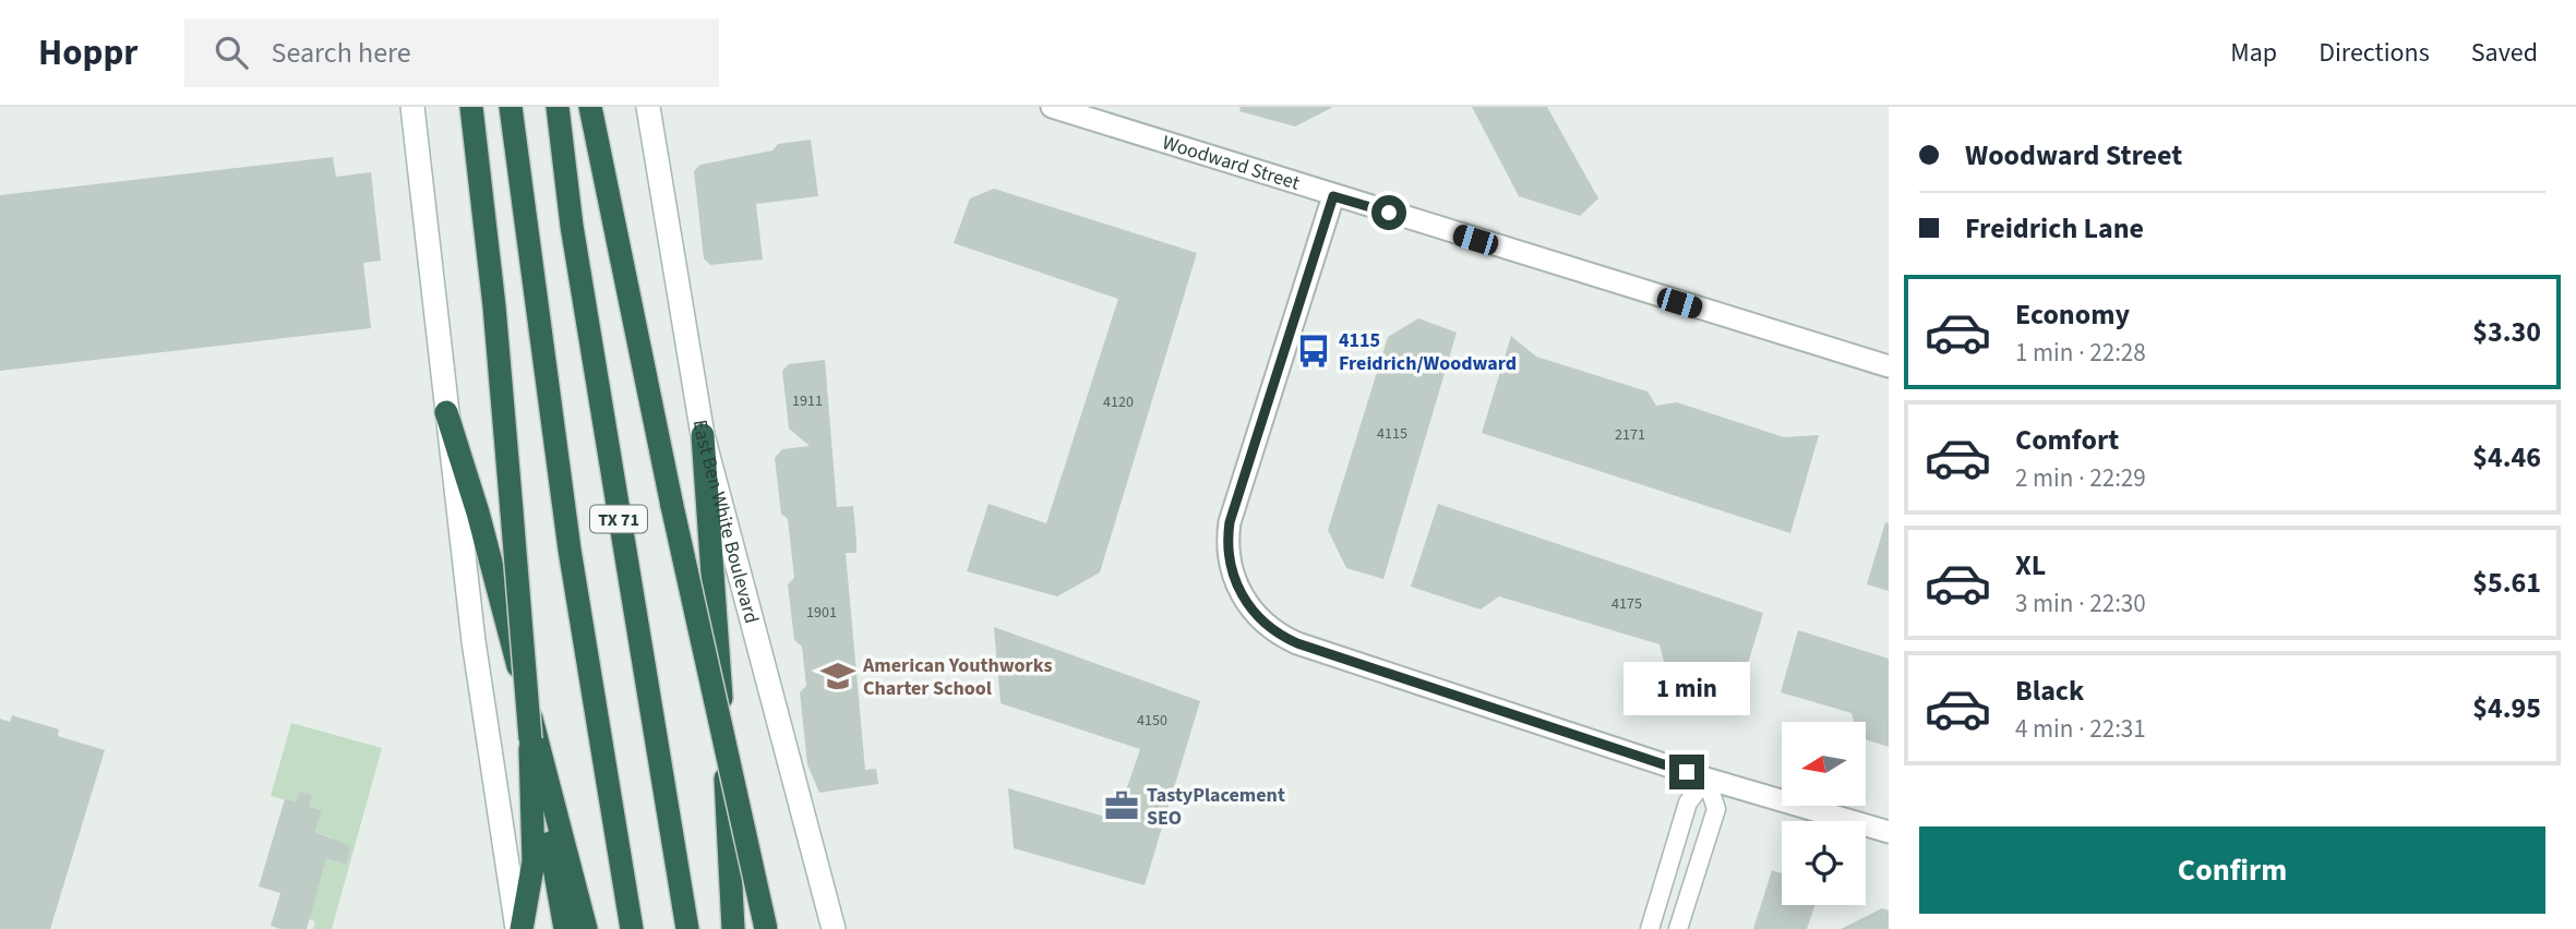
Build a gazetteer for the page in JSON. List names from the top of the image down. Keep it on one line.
{"streets":{"highway":["TX 71"],"main road":["East Ben White Boulevard"],"street":["Woodward Street"]},"places":{"bus stop":["4115 Freidrich/Woodward"],"school or university":["American Youthworks Charter School"],"office":["TastyPlacement SEO"]},"house_numbers":["1911","4120","4115","2171","4175","1901","4150"],"north":"left","page":{"header":"Hoppr","search":"Search here","nav":["Map","Directions","Saved"],"banner":["Woodward Street","Freidrich Lane"],"list":[{"name":"Economy","note":"1 min · 22:28","value":"$3.30"},{"name":"Comfort","note":"2 min · 22:29","value":"$4.46"},{"name":"XL","note":"3 min · 22:30","value":"$5.61"},{"name":"Black","note":"4 min · 22:31","value":"$4.95"}],"bubble":"1 min","buttons":"Confirm"}}
